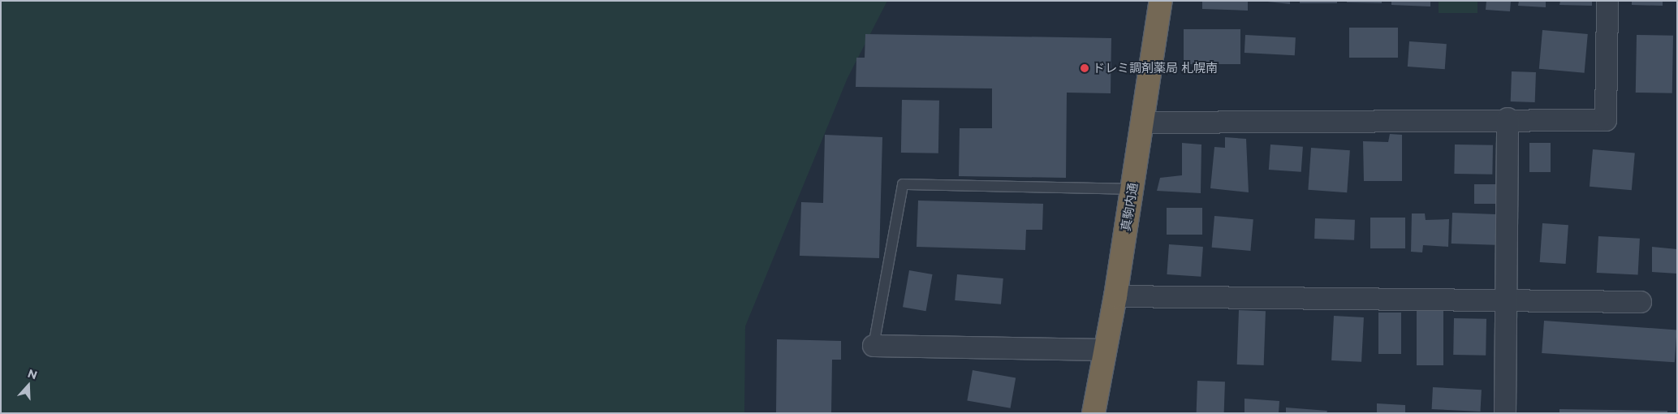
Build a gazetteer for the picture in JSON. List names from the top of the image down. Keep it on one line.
{"streets":{"highway":["真駒内通"]},"places":["ドレミ調剤薬局 札幌南"],"north":"top"}
